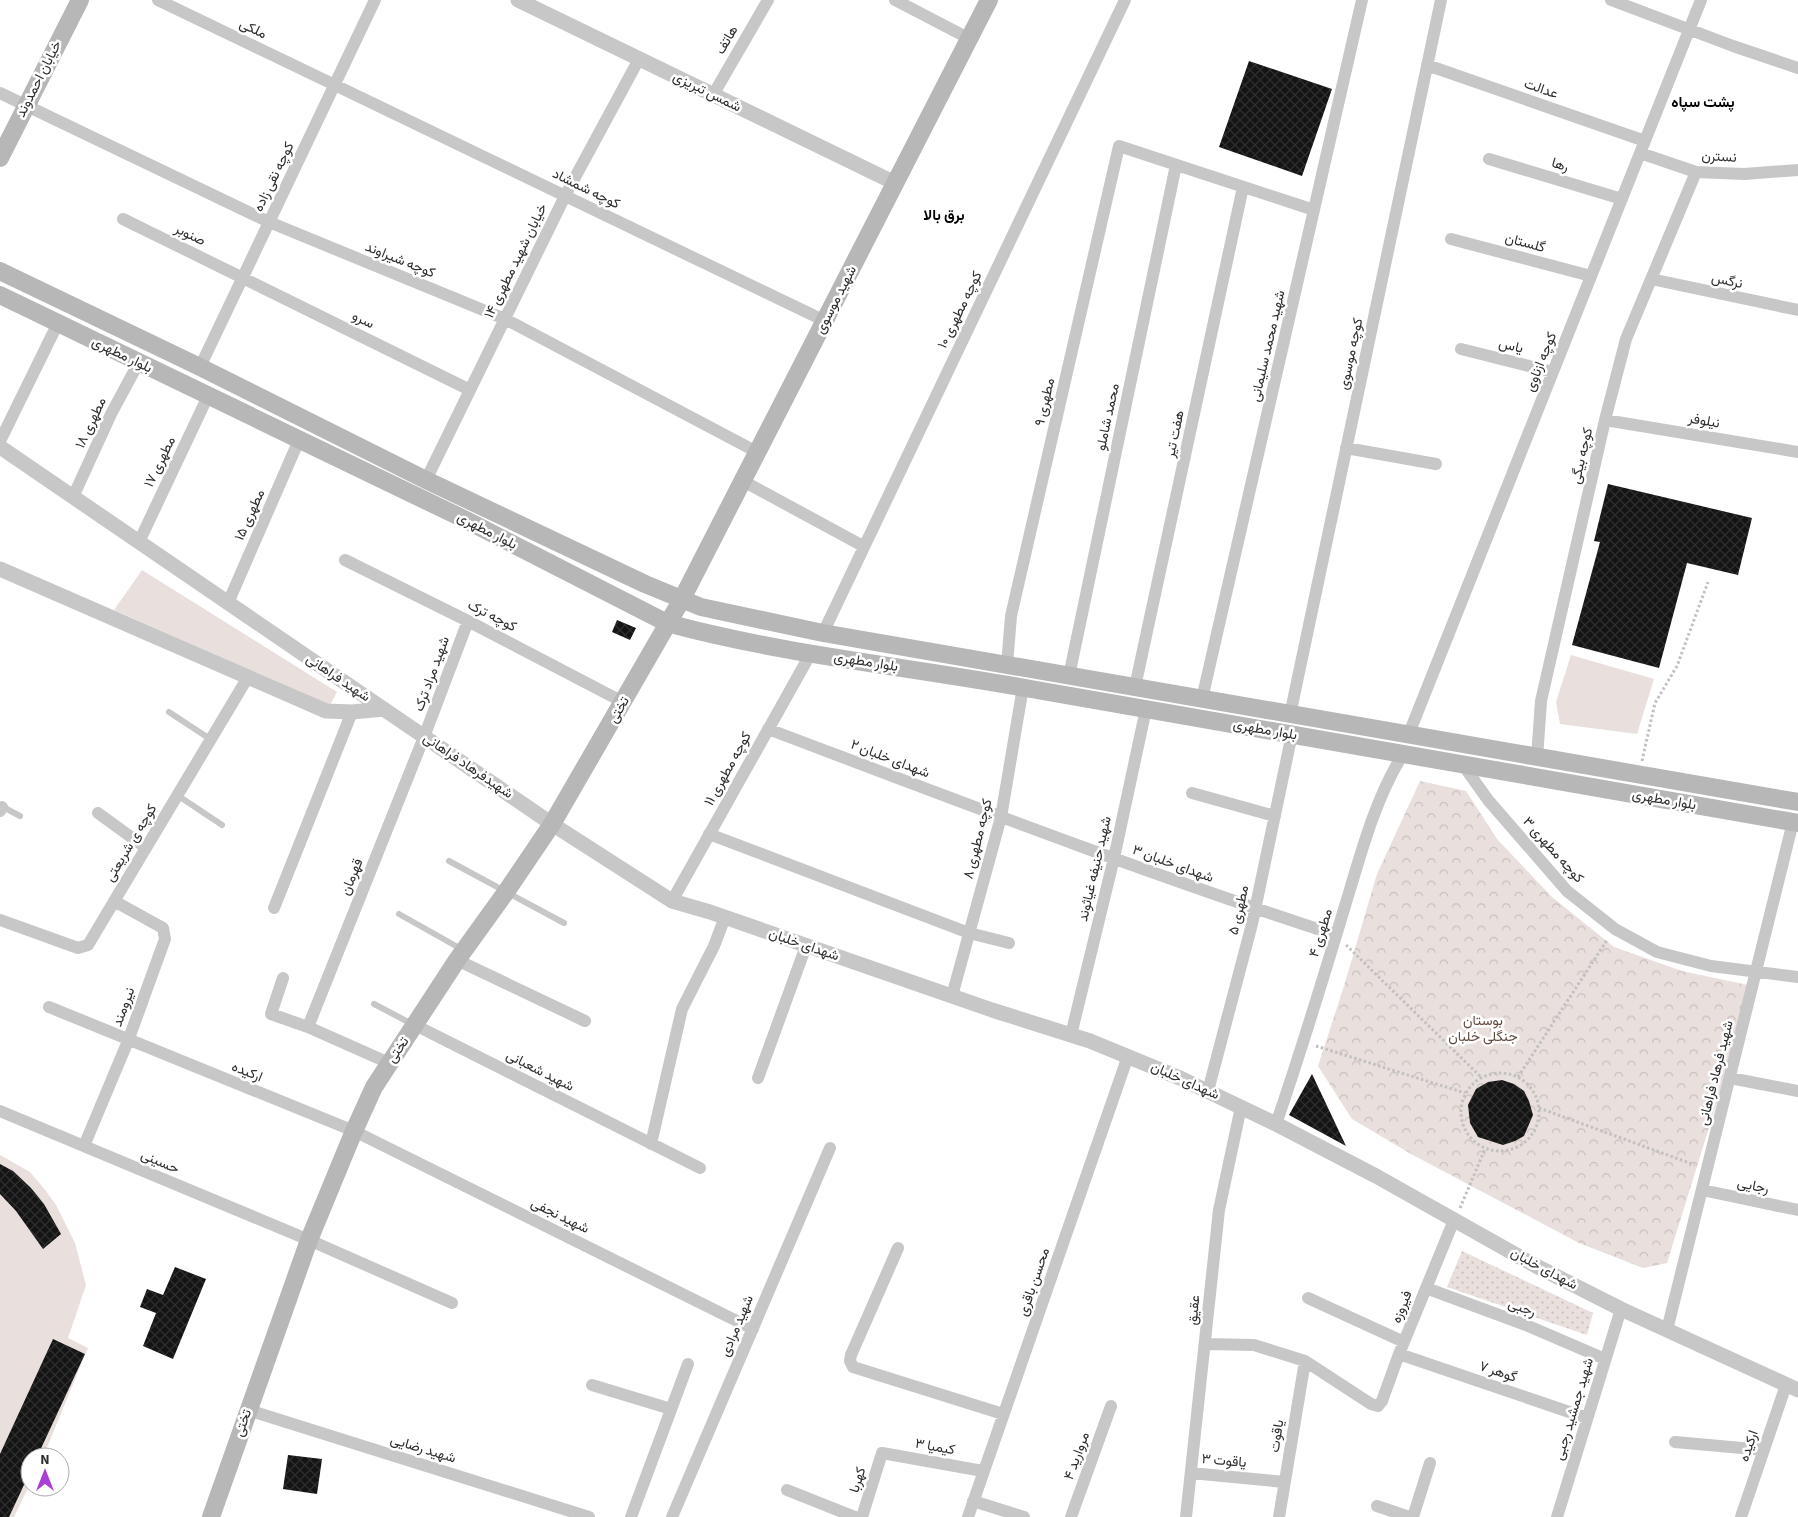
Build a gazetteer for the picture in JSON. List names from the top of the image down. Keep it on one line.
{"streets":{"main road":["خیابان احمدوند","شهید موسوی","بلوار مطهری","تختی"],"street":["ملکی","هاتف","عدالت","شمس تبریزی","نسترن","رها","کوچه نقی زاده","کوچه شمشاد","صنوبر","گلستان","کوچه شیراوند","خیابان شهید مطهری ۱۴","نرگس","کوچه مطهری ۱۰","سرو","شهید محمد سلیمانی","یاس","کوچه موسوی","کوچه ازناوی","مطهری ۹","محمد شاملو","نیلوفر","مطهری ۱۸","هفت تیر","کوچه بیگی","مطهری ۱۷","مطهری ۱۵","کوچه ترک","شهید مراد ترک","شهید فراهانی","شهدای خلبان ۲","شهیدفرهاد فراهانی","کوچه مطهری ۱۱","کوچه مطهری ۸","کوچه ی شریعتی","کوچه مطهری ۳","شهدای خلبان ۳","شهید حنیفه غیاثوند","قهرمان","مطهری ۵","مطهری ۴","شهدای خلبان","نیرومند","شهید شعبانی","ارکیده","شهید فرهاد فراهانی","حسینی","رجایی","شهید نجفی","محسن باقری","فیروزه","رجبی","عقیق","شهید مرادی","گوهر ۷","شهید جمشید رجبی","یاقوت","کیمیا ۳","شهید رضایی","مروارید ۴","یاقوت ۳","کهربا"]},"crossings":[["ملکی","کوچه نقی زاده"],["ملکی","کوچه شمشاد"],["هاتف","شمس تبریزی"],["خیابان احمدوند","کوچه شیراوند"],["عدالت","کوچه موسوی"],["عدالت","کوچه ازناوی"],["شمس تبریزی","خیابان شهید مطهری ۱۴"],["شمس تبریزی","شهید موسوی"],["نسترن","کوچه ازناوی"],["نسترن","کوچه بیگی"],["رها","کوچه ازناوی"],["کوچه نقی زاده","کوچه شمشاد"],["کوچه نقی زاده","صنوبر"],["کوچه نقی زاده","کوچه شیراوند"],["کوچه نقی زاده","سرو"],["کوچه نقی زاده","بلوار مطهری"],["کوچه شمشاد","خیابان شهید مطهری ۱۴"],["کوچه شمشاد","شهید موسوی"],["صنوبر","سرو"],["گلستان","کوچه ازناوی"],["کوچه شیراوند","خیابان شهید مطهری ۱۴"],["کوچه شیراوند","شهید موسوی"],["خیابان شهید مطهری ۱۴","سرو"],["خیابان شهید مطهری ۱۴","بلوار مطهری"],["نرگس","کوچه بیگی"],["شهید موسوی","بلوار مطهری"],["شهید موسوی","تختی"],["کوچه مطهری ۱۰","بلوار مطهری"],["شهید محمد سلیمانی","بلوار مطهری"],["یاس","کوچه ازناوی"],["کوچه موسوی","بلوار مطهری"],["بلوار مطهری","کوچه ازناوی"],["بلوار مطهری","مطهری ۹"],["بلوار مطهری","محمد شاملو"],["بلوار مطهری","مطهری ۱۸"],["بلوار مطهری","هفت تیر"],["بلوار مطهری","کوچه بیگی"],["بلوار مطهری","مطهری ۱۷"],["بلوار مطهری","مطهری ۱۵"],["بلوار مطهری","تختی"],["بلوار مطهری","کوچه مطهری ۱۱"],["بلوار مطهری","کوچه مطهری ۸"],["بلوار مطهری","کوچه مطهری ۳"],["بلوار مطهری","شهید حنیفه غیاثوند"],["بلوار مطهری","مطهری ۵"],["بلوار مطهری","مطهری ۴"],["بلوار مطهری","شهید فرهاد فراهانی"],["مطهری ۹","محمد شاملو"],["نیلوفر","کوچه بیگی"],["مطهری ۱۸","شهید فراهانی"],["مطهری ۱۷","شهید فراهانی"],["مطهری ۱۵","شهید فراهانی"],["کوچه ترک","شهید مراد ترک"],["کوچه ترک","تختی"],["شهید مراد ترک","شهیدفرهاد فراهانی"],["شهید مراد ترک","قهرمان"],["شهید فراهانی","شهیدفرهاد فراهانی"],["شهید فراهانی","کوچه ی شریعتی"],["تختی","شهیدفرهاد فراهانی"],["تختی","شهدای خلبان"],["تختی","شهید شعبانی"],["تختی","ارکیده"],["تختی","حسینی"],["تختی","شهید نجفی"],["تختی","شهید رضایی"],["شهدای خلبان ۲","کوچه مطهری ۱۱"],["شهدای خلبان ۲","کوچه مطهری ۸"],["شهدای خلبان ۲","شهدای خلبان ۳"],["شهیدفرهاد فراهانی","قهرمان"],["شهیدفرهاد فراهانی","شهدای خلبان"],["کوچه مطهری ۱۱","شهدای خلبان"],["کوچه مطهری ۸","شهدای خلبان ۳"],["کوچه مطهری ۸","شهدای خلبان"],["کوچه ی شریعتی","نیرومند"],["کوچه مطهری ۳","شهید فرهاد فراهانی"],["شهدای خلبان ۳","شهید حنیفه غیاثوند"],["شهدای خلبان ۳","مطهری ۵"],["شهدای خلبان ۳","مطهری ۴"],["شهید حنیفه غیاثوند","شهدای خلبان"],["مطهری ۵","شهدای خلبان"],["مطهری ۴","شهدای خلبان"],["شهدای خلبان","ارکیده"],["شهدای خلبان","شهید فرهاد فراهانی"],["شهدای خلبان","محسن باقری"],["شهدای خلبان","فیروزه"],["شهدای خلبان","عقیق"],["شهدای خلبان","شهید جمشید رجبی"],["نیرومند","ارکیده"],["نیرومند","حسینی"],["ارکیده","شهید نجفی"],["شهید فرهاد فراهانی","رجایی"],["شهید نجفی","شهید مرادی"],["محسن باقری","کیمیا ۳"],["فیروزه","رجبی"],["فیروزه","گوهر ۷"],["فیروزه","یاقوت"],["رجبی","شهید جمشید رجبی"],["عقیق","یاقوت ۳"],["گوهر ۷","شهید جمشید رجبی"],["یاقوت","یاقوت ۳"],["کیمیا ۳","کهربا"]],"districts":["پشت سپاه","برق بالا"],"parks":["بوستان جنگلی خلبان"],"north":"top"}
